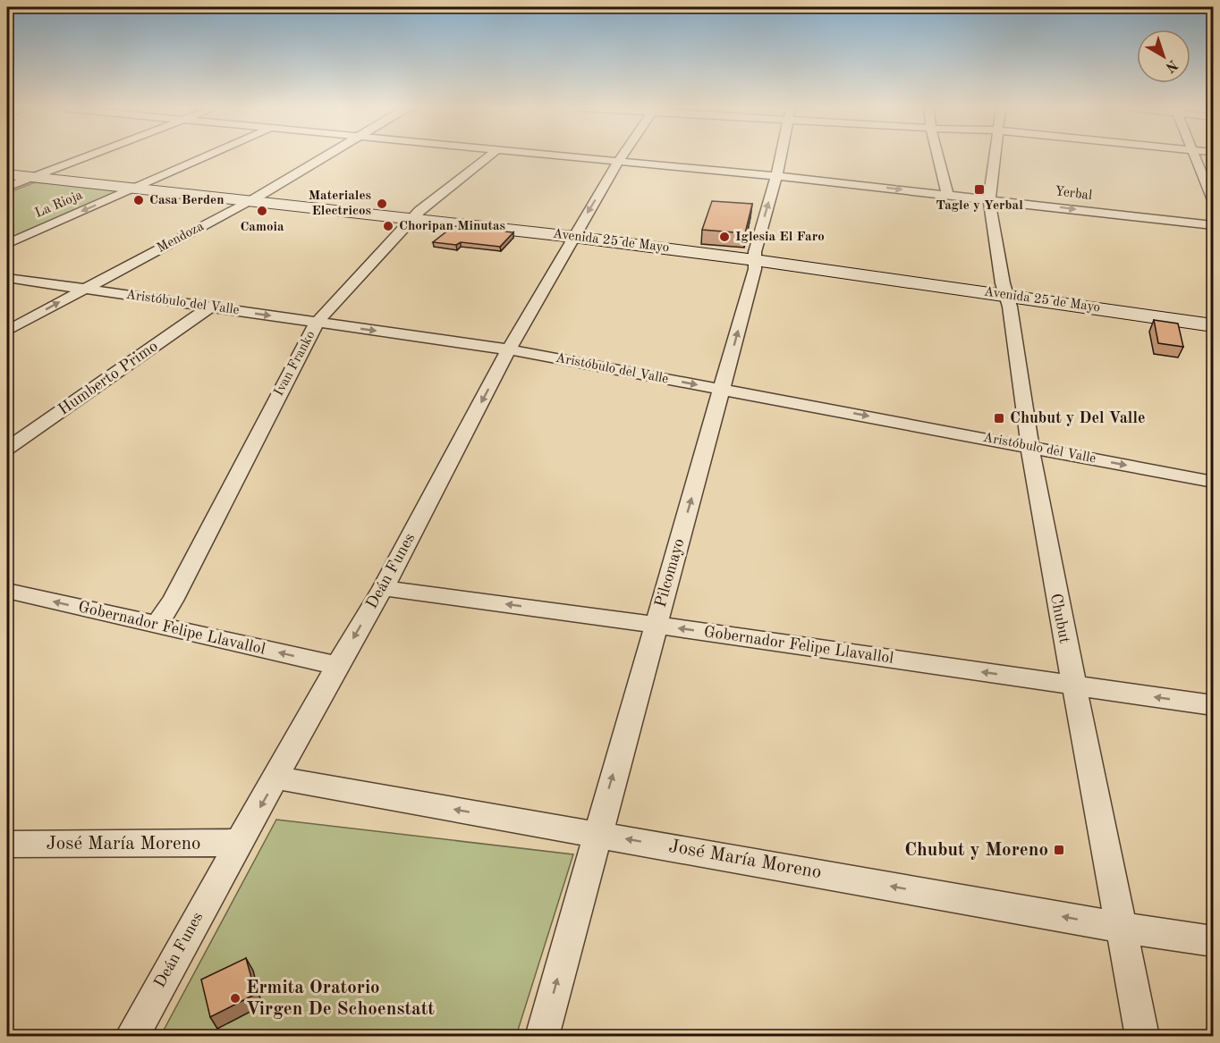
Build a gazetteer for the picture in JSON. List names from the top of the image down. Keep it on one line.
{"streets":{"main road":["Avenida 25 de Mayo"],"street":["Yerbal","La Rioja","Mendoza","Aristóbulo del Valle","Ivan Franko","Humberto Primo","Deán Funes","Pilcomayo","Chubut","Gobernador Felipe Llavallol","José María Moreno"]},"crossings":[["Yerbal","Deán Funes"],["Yerbal","Pilcomayo"],["Yerbal","Chubut"],["La Rioja","Avenida 25 de Mayo"],["Mendoza","Avenida 25 de Mayo"],["Mendoza","Aristóbulo del Valle"],["Avenida 25 de Mayo","Ivan Franko"],["Avenida 25 de Mayo","Deán Funes"],["Avenida 25 de Mayo","Pilcomayo"],["Avenida 25 de Mayo","Chubut"],["Aristóbulo del Valle","Ivan Franko"],["Aristóbulo del Valle","Humberto Primo"],["Aristóbulo del Valle","Deán Funes"],["Aristóbulo del Valle","Pilcomayo"],["Aristóbulo del Valle","Chubut"],["Ivan Franko","Gobernador Felipe Llavallol"],["Deán Funes","Gobernador Felipe Llavallol"],["Deán Funes","José María Moreno"],["Pilcomayo","Gobernador Felipe Llavallol"],["Pilcomayo","José María Moreno"],["Chubut","Gobernador Felipe Llavallol"],["Chubut","José María Moreno"]],"one_way":["Yerbal","Aristóbulo del Valle","Deán Funes","Pilcomayo","Gobernador Felipe Llavallol","José María Moreno"],"places":{"transit":["Tagle y Yerbal","Chubut y Del Valle","Chubut y Moreno"],"other":["Casa Berden","Materiales Electricos","Camoia","Choripan Minutas","Iglesia El Faro","Ermita Oratorio Virgen De Schoenstatt"]},"north":"bottom right"}
